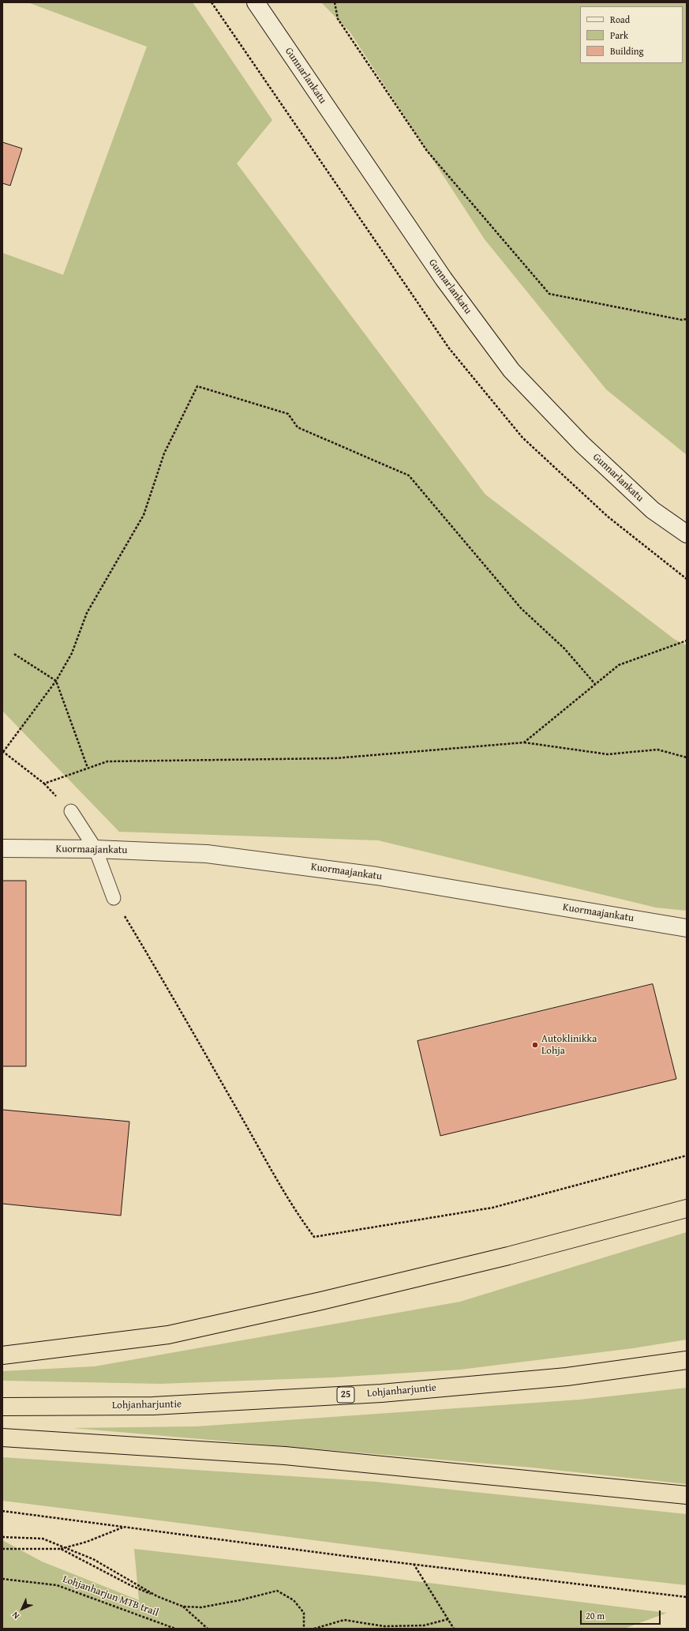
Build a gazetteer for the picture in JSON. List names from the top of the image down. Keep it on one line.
{"streets":{"highway":["Lohjanharjuntie","25"],"street":["Gunnarlankatu","Kuormaajankatu"],"path":["Lohjanharjun MTB trail"]},"places":["Autoklinikka Lohja"],"legend":["Road","Park","Building"],"scale_bar":"20 m","north":"bottom left"}
